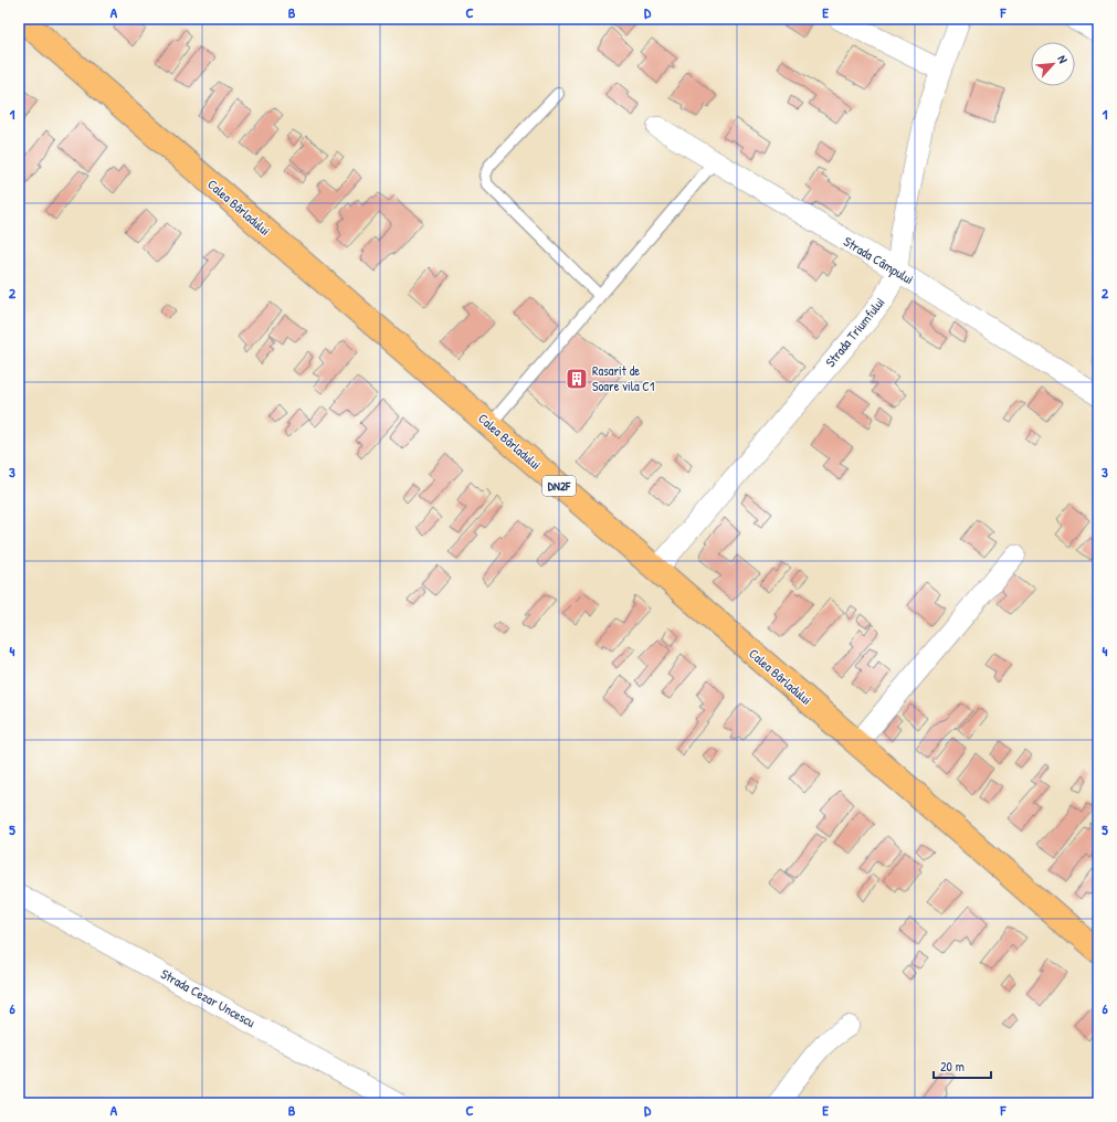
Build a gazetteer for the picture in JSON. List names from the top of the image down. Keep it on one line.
{"streets":{"main road":["Calea Bârladului","DN2F"],"street":["Strada Câmpului","Strada Triumfului","Strada Cezar Uncescu"]},"crossings":[["Calea Bârladului","Strada Triumfului"],["Strada Câmpului","Strada Triumfului"]],"places":{"building":["Rasarit de Soare vila C1"]},"scale_bar":"20 m","north":"top right","grid":{"columns":["A","B","C","D","E","F"],"rows":["1","2","3","4","5","6"]}}
